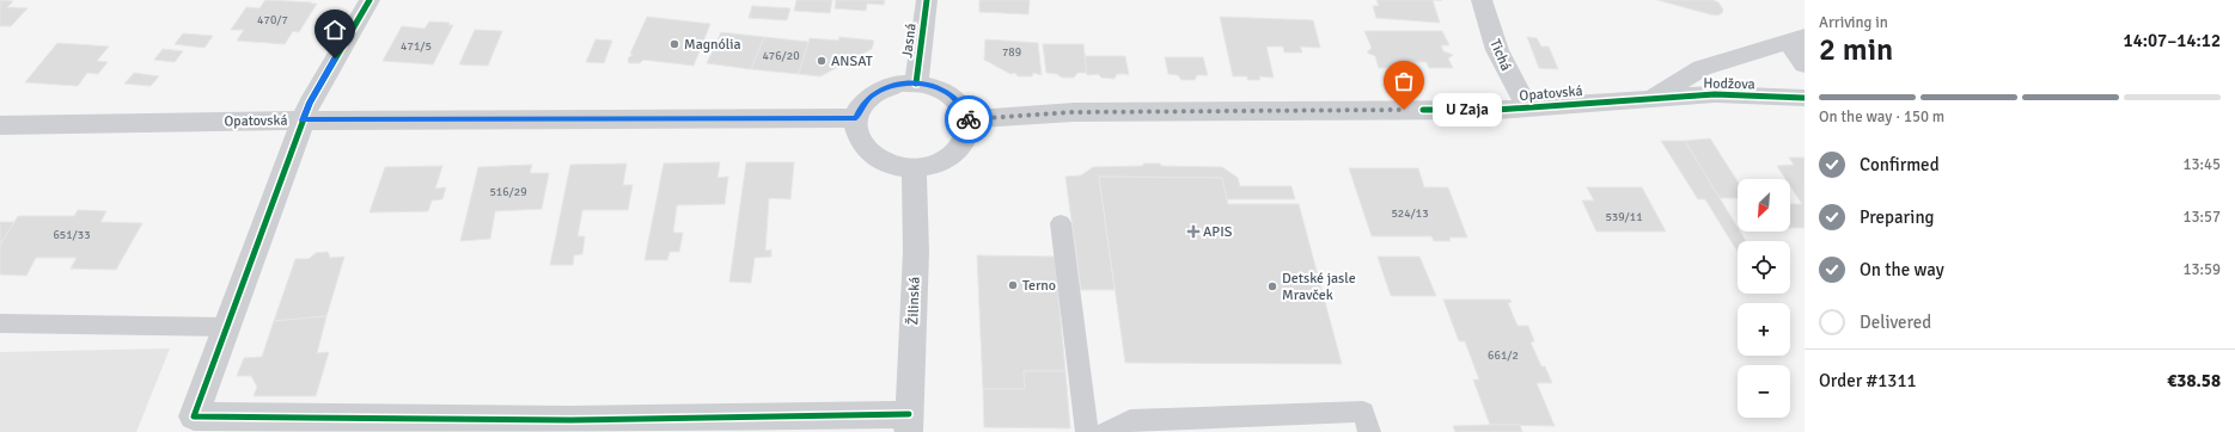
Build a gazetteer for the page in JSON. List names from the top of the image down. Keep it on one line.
{"streets":{"street":["Jasná","Tichá","Hodžova","Opatovská","Žilinská"]},"crossings":[["Jasná","Opatovská"],["Jasná","Žilinská"],["Tichá","Opatovská"],["Hodžova","Opatovská"],["Opatovská","Žilinská"]],"places":{"other":["Magnólia","ANSAT","U Zaja","Terno","Detské jasle Mravček"],"health":["APIS"]},"house_numbers":["470/7","471/5","789","476/20","516/29","524/13","539/11","651/33","661/2"],"north":"bottom left","page":{"heading":["2 min","Arriving in","14:07–14:12"],"panel":["Order #1311","€38.58"],"bar":"On the way · 150 m","bubble":"U Zaja","list":[["Confirmed","13:45"],["Preparing","13:57"],["On the way","13:59"],"Delivered"],"map_buttons":["+","−"]}}
